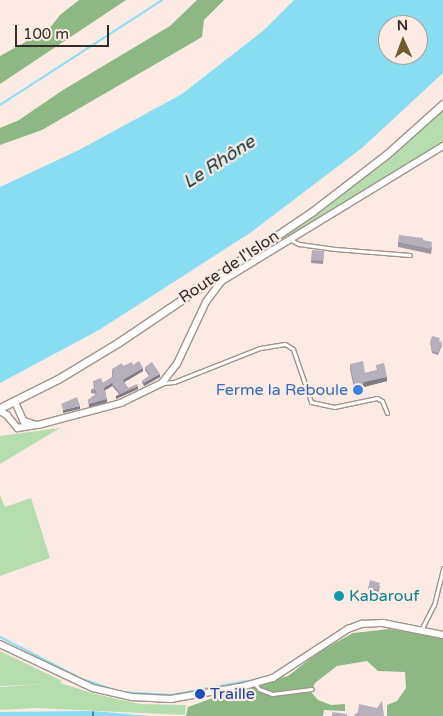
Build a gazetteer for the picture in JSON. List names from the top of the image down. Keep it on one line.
{"streets":{"street":["Route de l'Islon"]},"water":["Le Rhône"],"places":["Ferme la Reboule","Kabarouf","Traille"],"scale_bar":"100 m","north":"top"}
